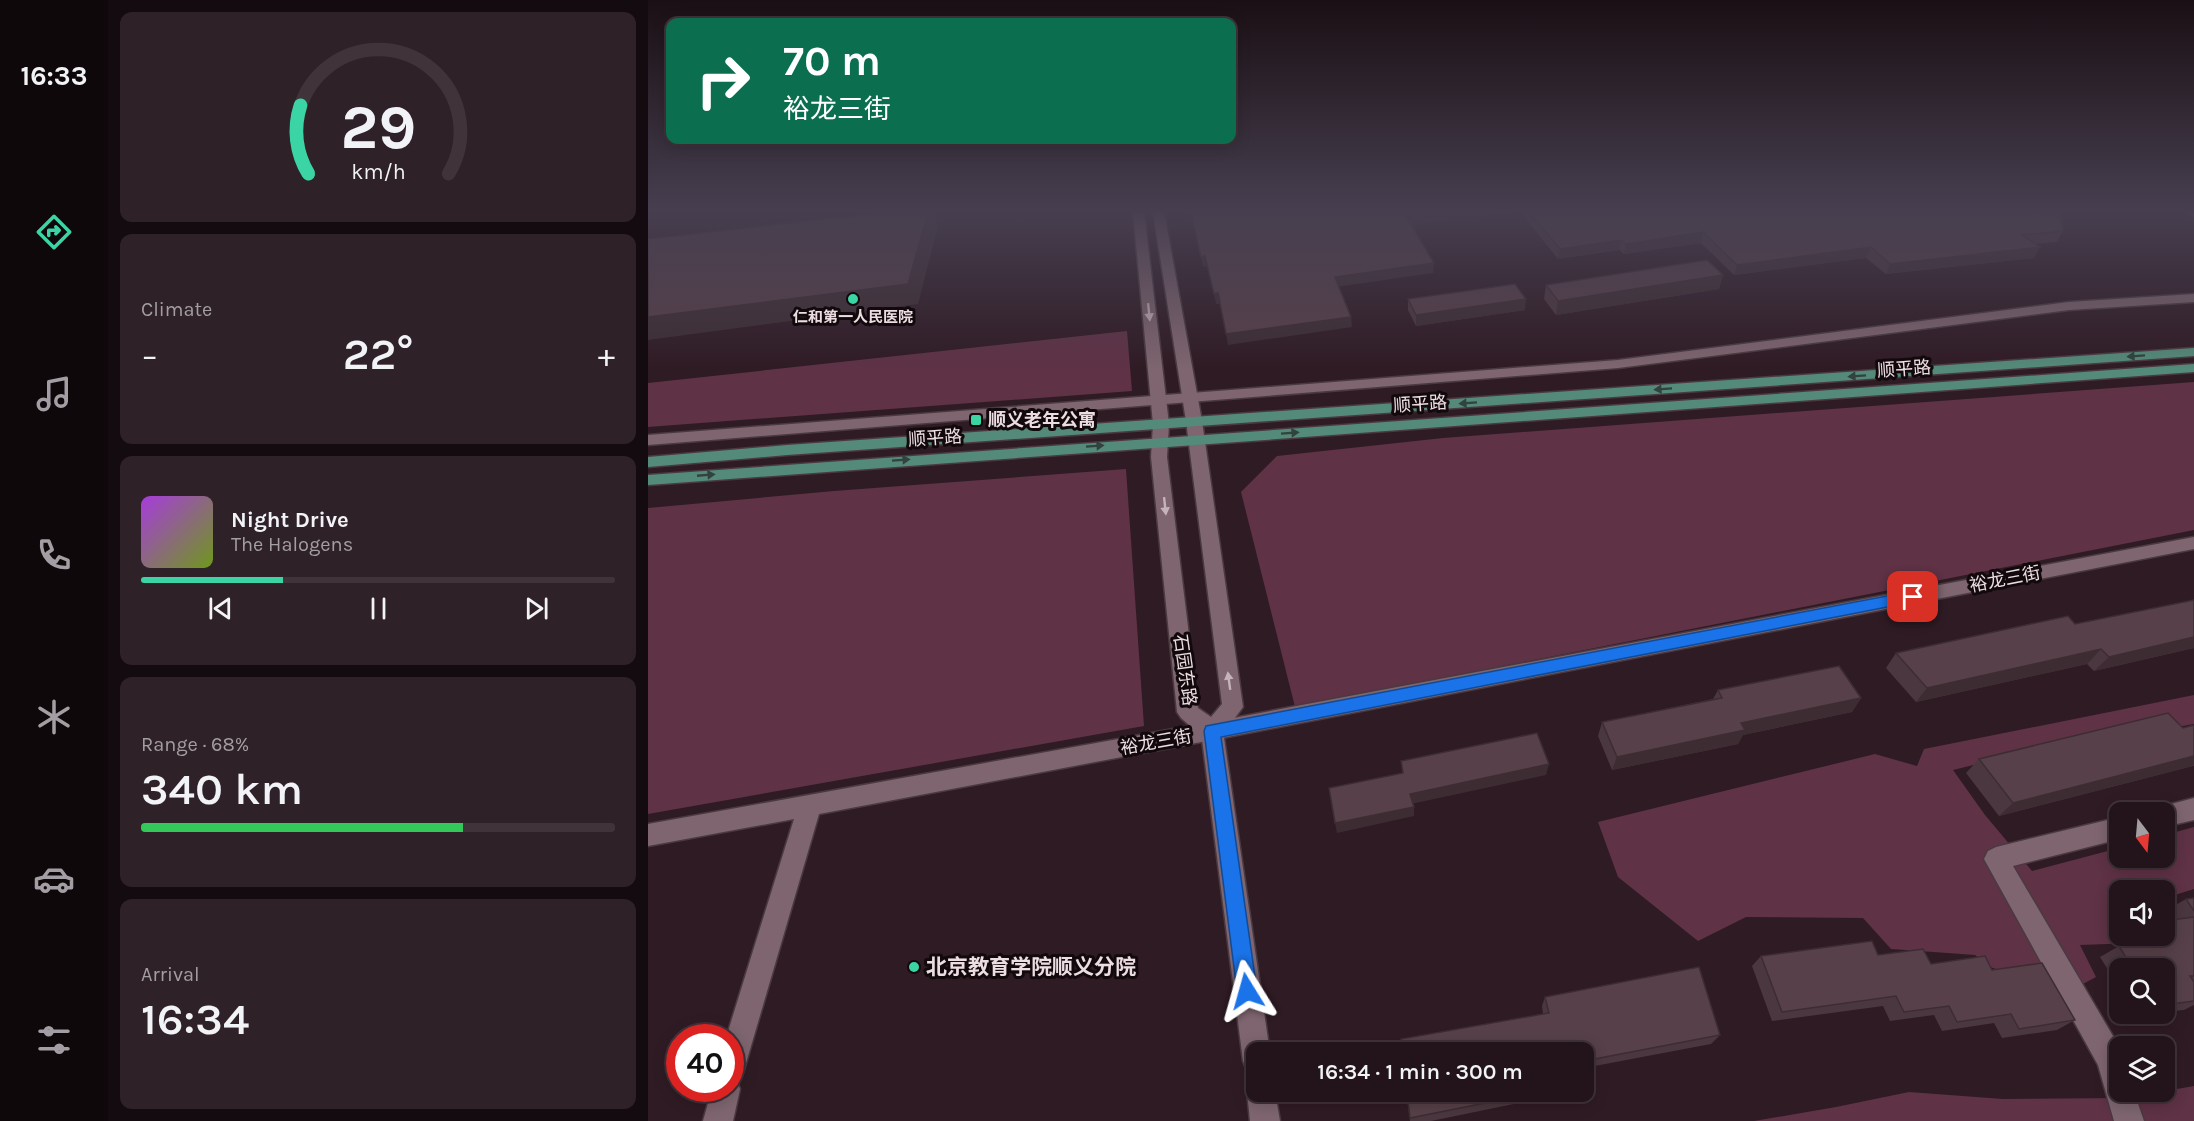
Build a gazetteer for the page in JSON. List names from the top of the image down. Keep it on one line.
{"streets":{"main road":["顺平路"],"street":["裕龙三街","石园东路"]},"crossings":[["顺平路","石园东路"],["裕龙三街","石园东路"]],"places":{"other":["仁和第一人民医院","北京教育学院顺义分院"],"transit":["顺义老年公寓"]},"north":"bottom","page":{"tabs":"16:33","turn":["70 m","裕龙三街"],"tile":["Climate",["Range · 68%","340 km"],["Arrival","16:34"]],"heat":["−","22°","+"],"song":["Night Drive","The Halogens"],"limit":"40","trip":"16:34 · 1 min · 300 m","gauge":["29","km/h"]}}
